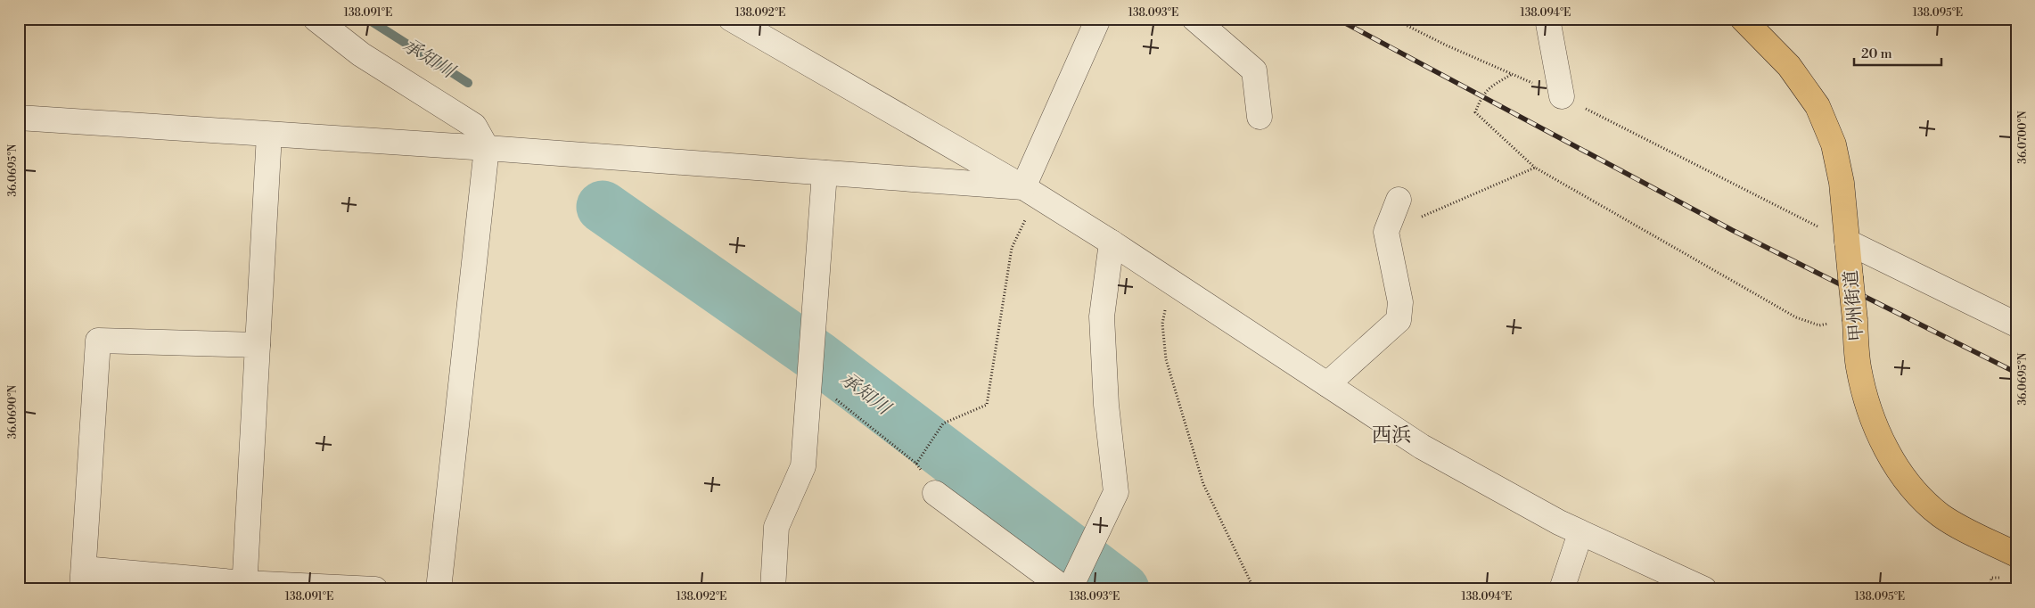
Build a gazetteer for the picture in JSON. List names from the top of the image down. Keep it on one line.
{"streets":{"highway":["甲州街道"]},"districts":["西浜"],"water":["承知川"],"scale_bar":"20 m","coordinates":["138.091°E","138.092°E","138.093°E","138.094°E","138.095°E","36.0700°N","36.0695°N","36.0690°N"]}
